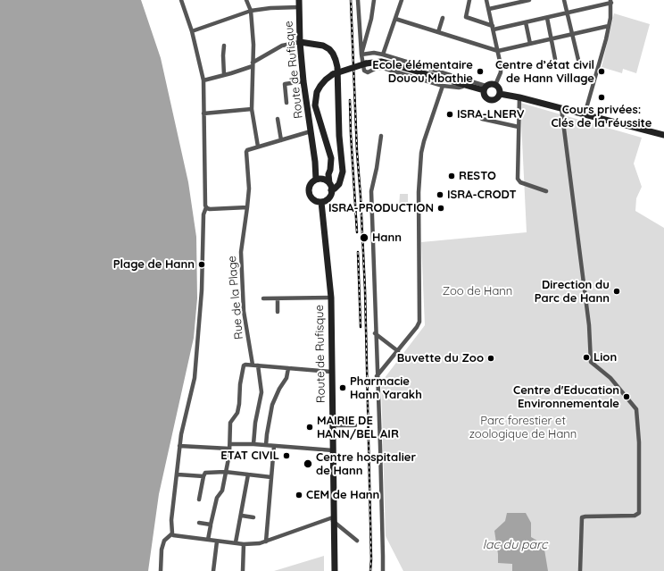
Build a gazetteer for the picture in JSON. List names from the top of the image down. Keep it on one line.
{"streets":{"main road":["Route de Rufisque"],"street":["Rue de la Plage"]},"water":["lac du parc"],"parks":["Zoo de Hann","Parc forestier et zoologique de Hann"],"places":["Ecole élémentaire Douou Mbathie","Centre d’état civil de Hann Village","Cours privées: Clés de la réussite","ISRA-LNERV","RESTO","ISRA-CRODT","ISRA-PRODUCTION","Hann","Plage de Hann","Direction du Parc de Hann","Lion","Buvette du Zoo","Pharmacie Hann Yarakh","Centre d'Education Environnementale","MAIRIE DE HANN/BEL AIR","ETAT CIVIL","Centre hospitalier de Hann","CEM de Hann"]}
